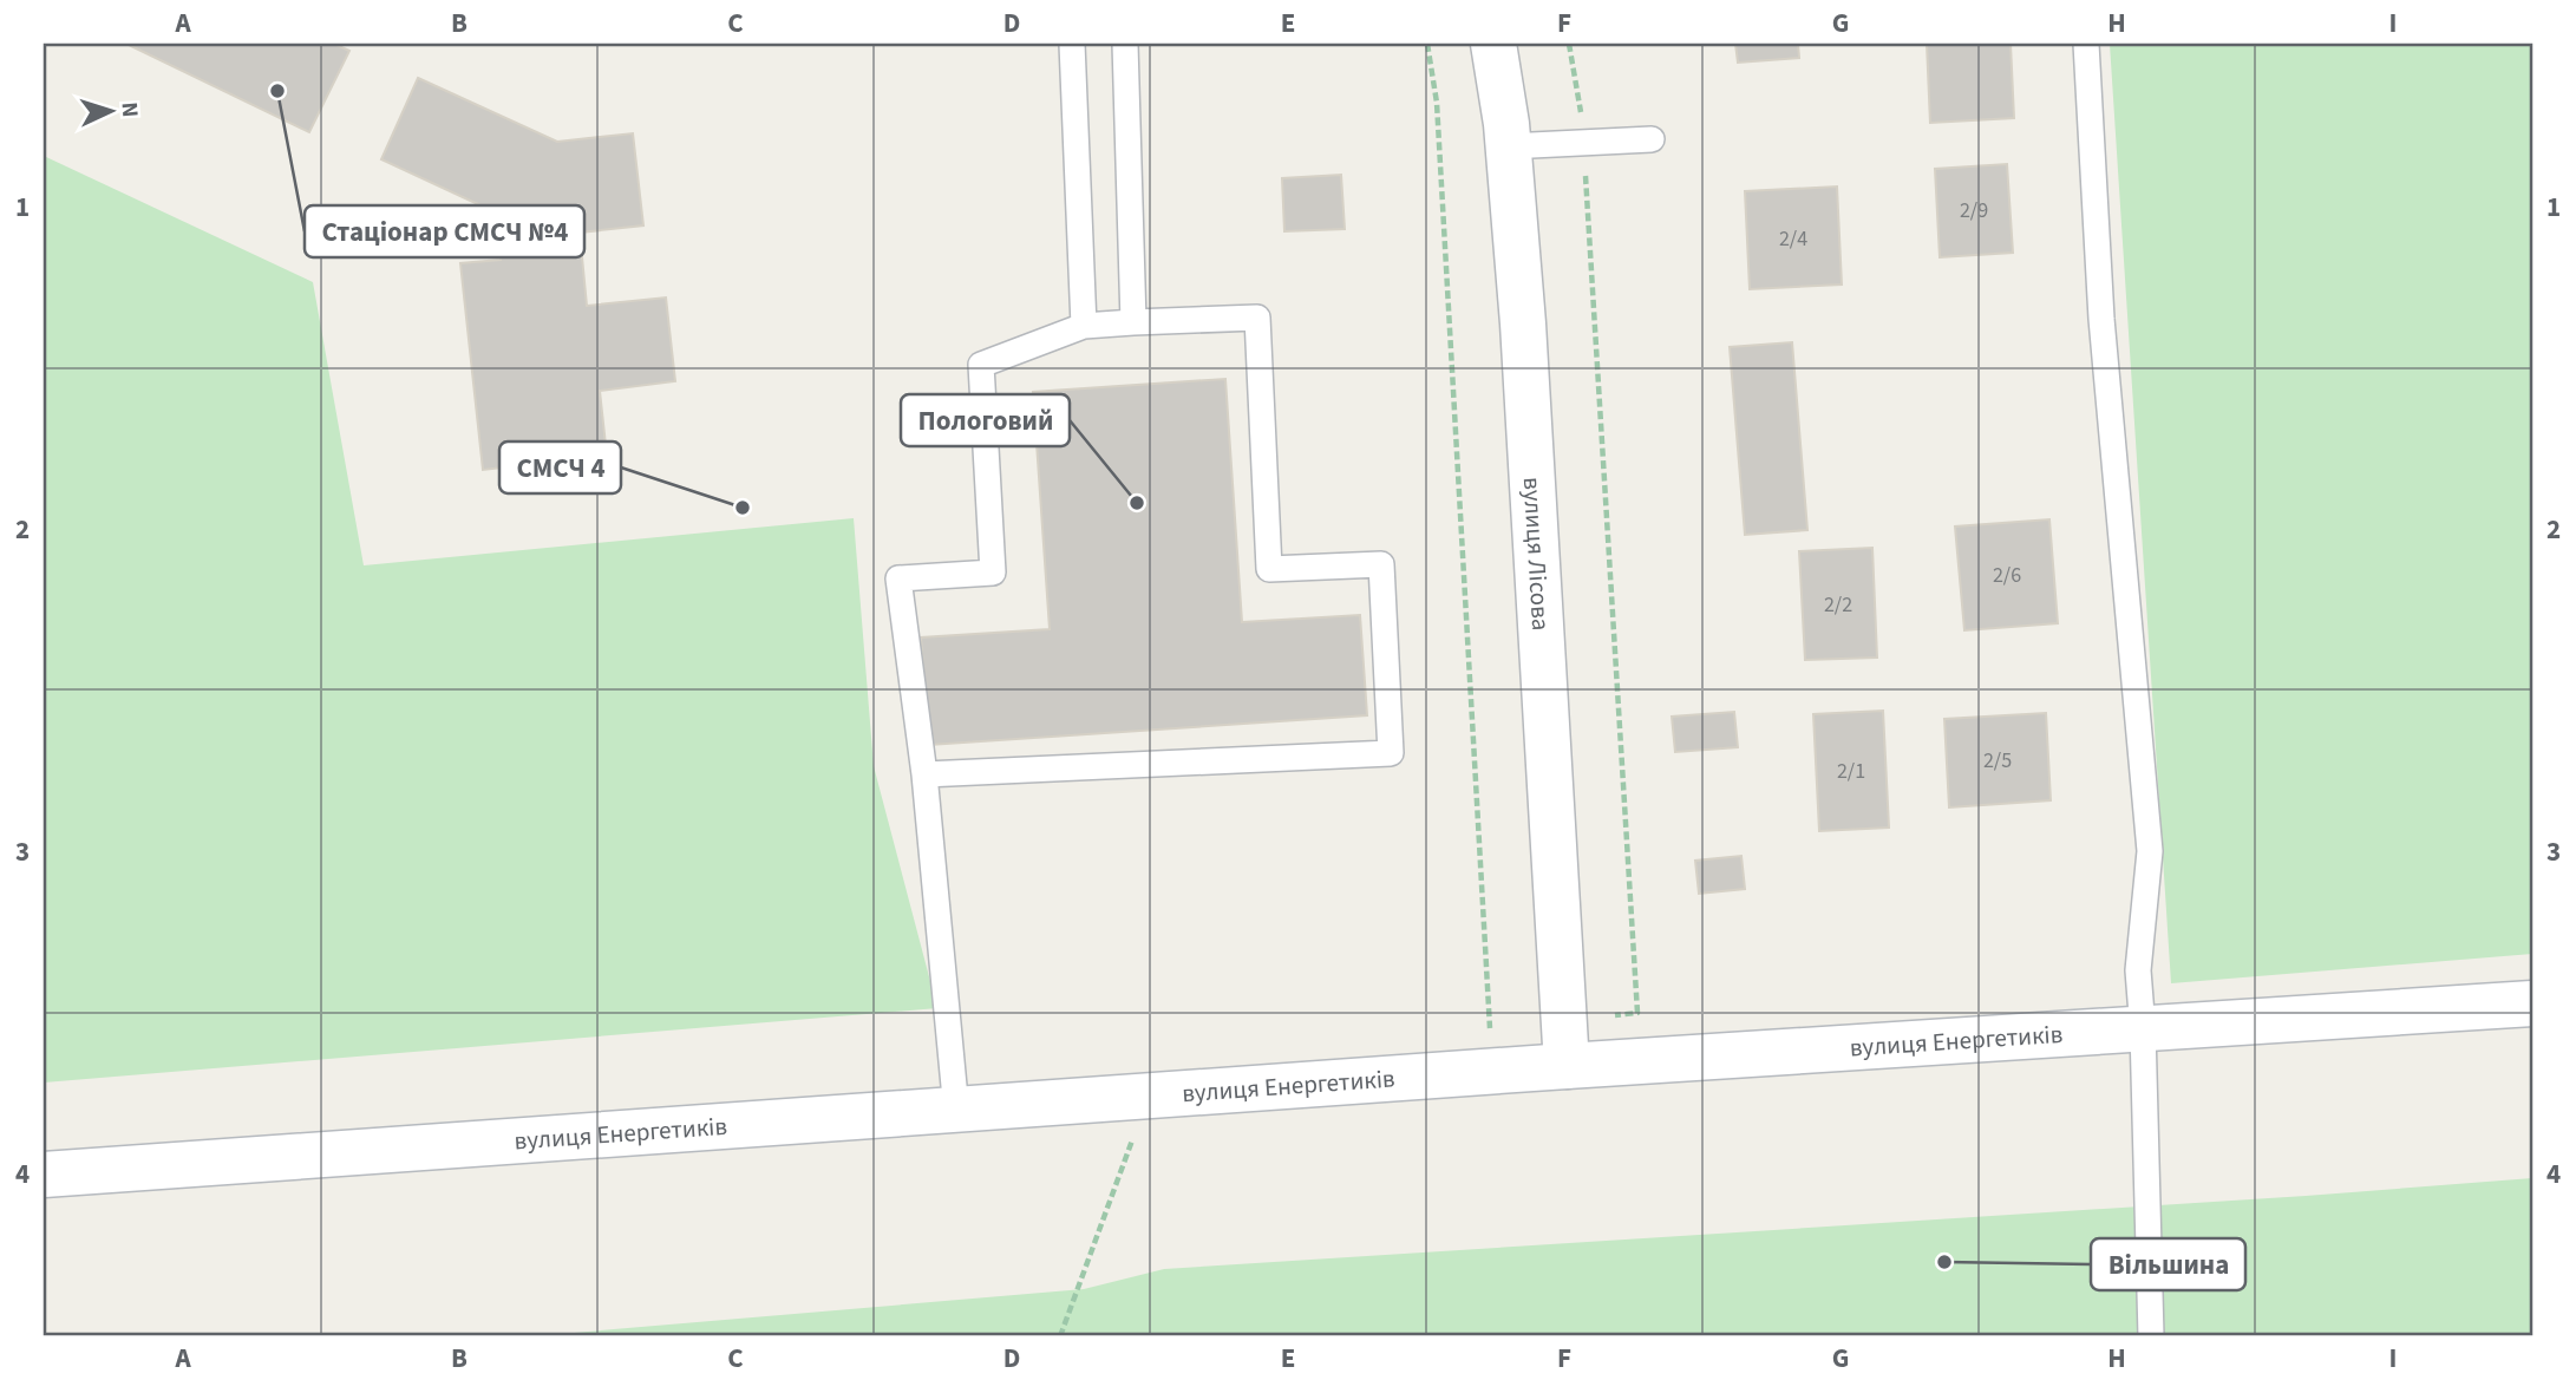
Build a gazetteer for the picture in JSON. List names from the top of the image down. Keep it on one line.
{"streets":{"main road":["вулиця Лісова","вулиця Енергетиків"]},"crossings":[["вулиця Лісова","вулиця Енергетиків"]],"places":["Стаціонар СМСЧ №4","Пологовий","СМСЧ 4","Вільшина"],"house_numbers":["2/9","2/4","2/6","2/2","2/5","2/1"],"north":"right","grid":{"columns":["A","B","C","D","E","F","G","H","I"],"rows":["1","2","3","4"]}}
